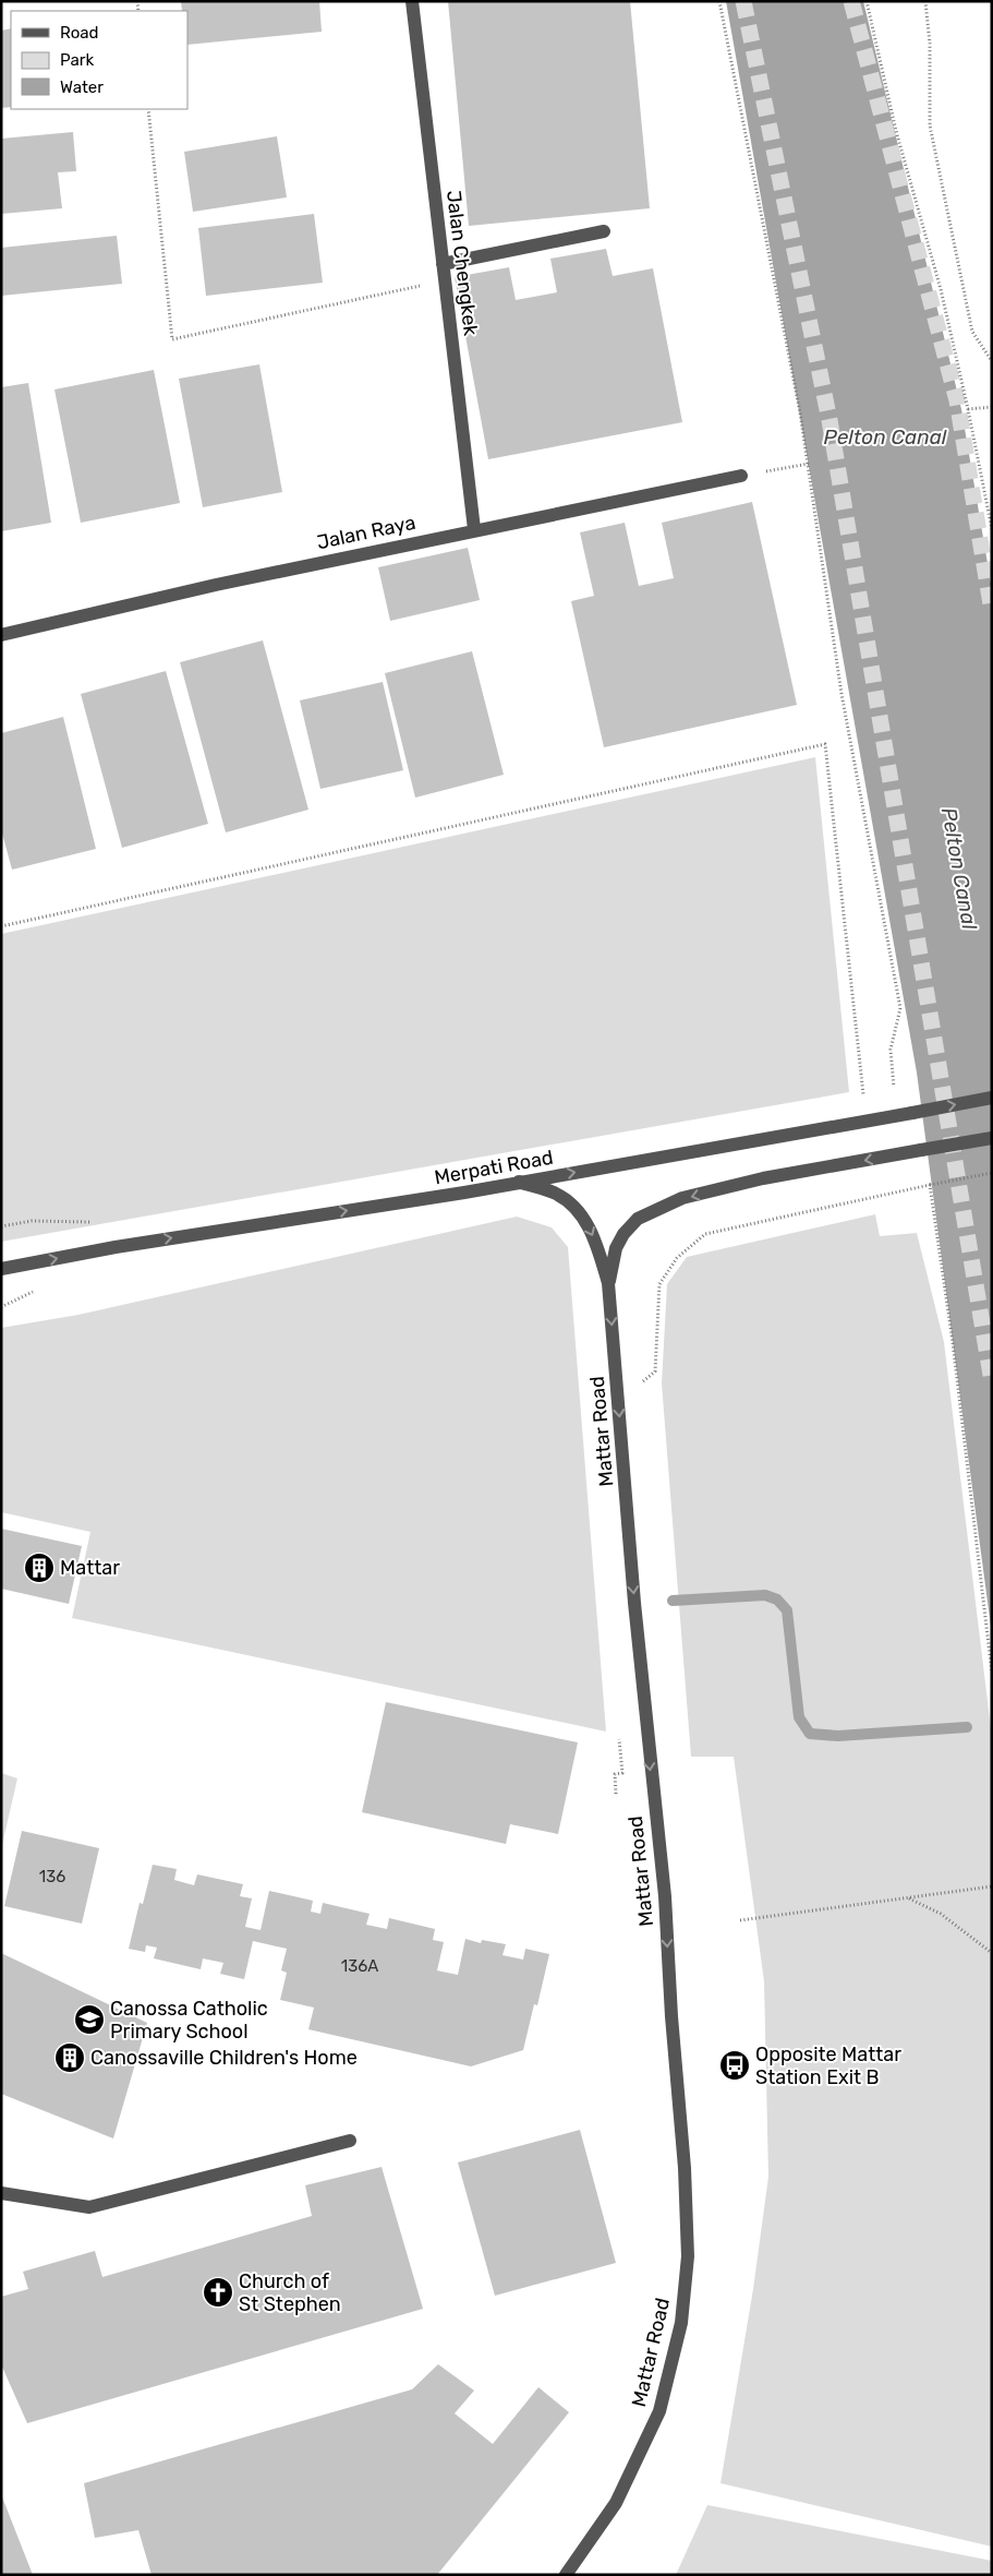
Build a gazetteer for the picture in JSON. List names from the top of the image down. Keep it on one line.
{"streets":{"street":["Jalan Chengkek","Jalan Raya","Merpati Road","Mattar Road"]},"crossings":[["Jalan Chengkek","Jalan Raya"],["Merpati Road","Mattar Road"]],"one_way":["Mattar Road"],"water":["Pelton Canal"],"places":{"building":["Mattar","Canossaville Children's Home"],"school or university":["Canossa Catholic Primary School"],"bus stop":["Opposite Mattar Station Exit B"],"church":["Church of St Stephen"]},"house_numbers":["136","136A"],"legend":["Road","Park","Water"]}
